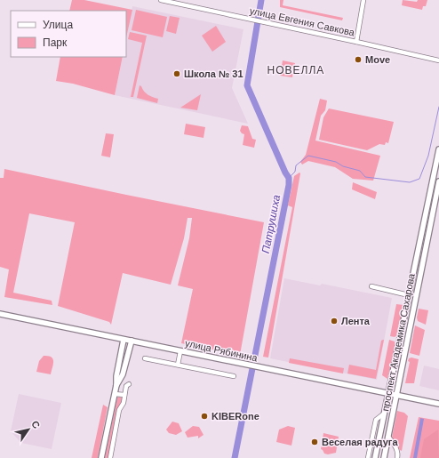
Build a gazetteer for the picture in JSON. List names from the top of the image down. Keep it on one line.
{"streets":{"street":["улица Евгения Савкова","проспект Академика Сахарова","улица Рябинина"]},"crossings":[["проспект Академика Сахарова","улица Рябинина"]],"districts":["НОВЕЛЛА"],"water":["Патрушиха"],"places":["Move","Школа № 31","Лента","KIBERone","Веселая радуга"],"legend":["Улица","Парк"],"north":"top right"}
